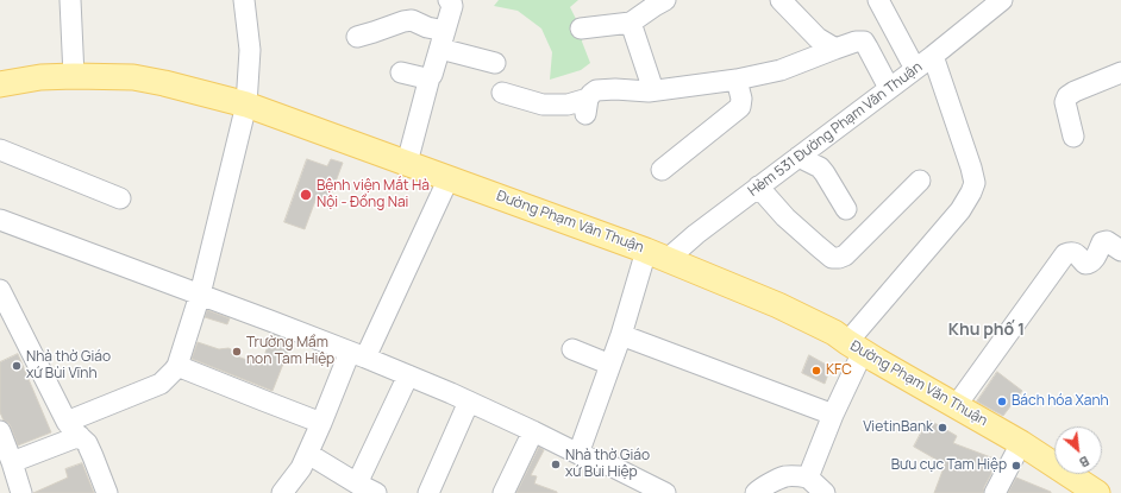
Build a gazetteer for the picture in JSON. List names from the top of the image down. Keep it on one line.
{"streets":{"main road":["Đường Phạm Văn Thuận"],"street":["Hẻm 531 Đường Phạm Văn Thuận"]},"crossings":[["Hẻm 531 Đường Phạm Văn Thuận","Đường Phạm Văn Thuận"]],"districts":["Khu phố 1"],"places":["Bệnh viện Mắt Hà Nội - Đồng Nai","Trường Mầm non Tam Hiệp","Nhà thờ Giáo xứ Bùi Vĩnh","KFC","Bách hóa Xanh","VietinBank","Nhà thờ Giáo xứ Bùi Hiệp","Bưu cục Tam Hiệp"],"north":"bottom right"}
